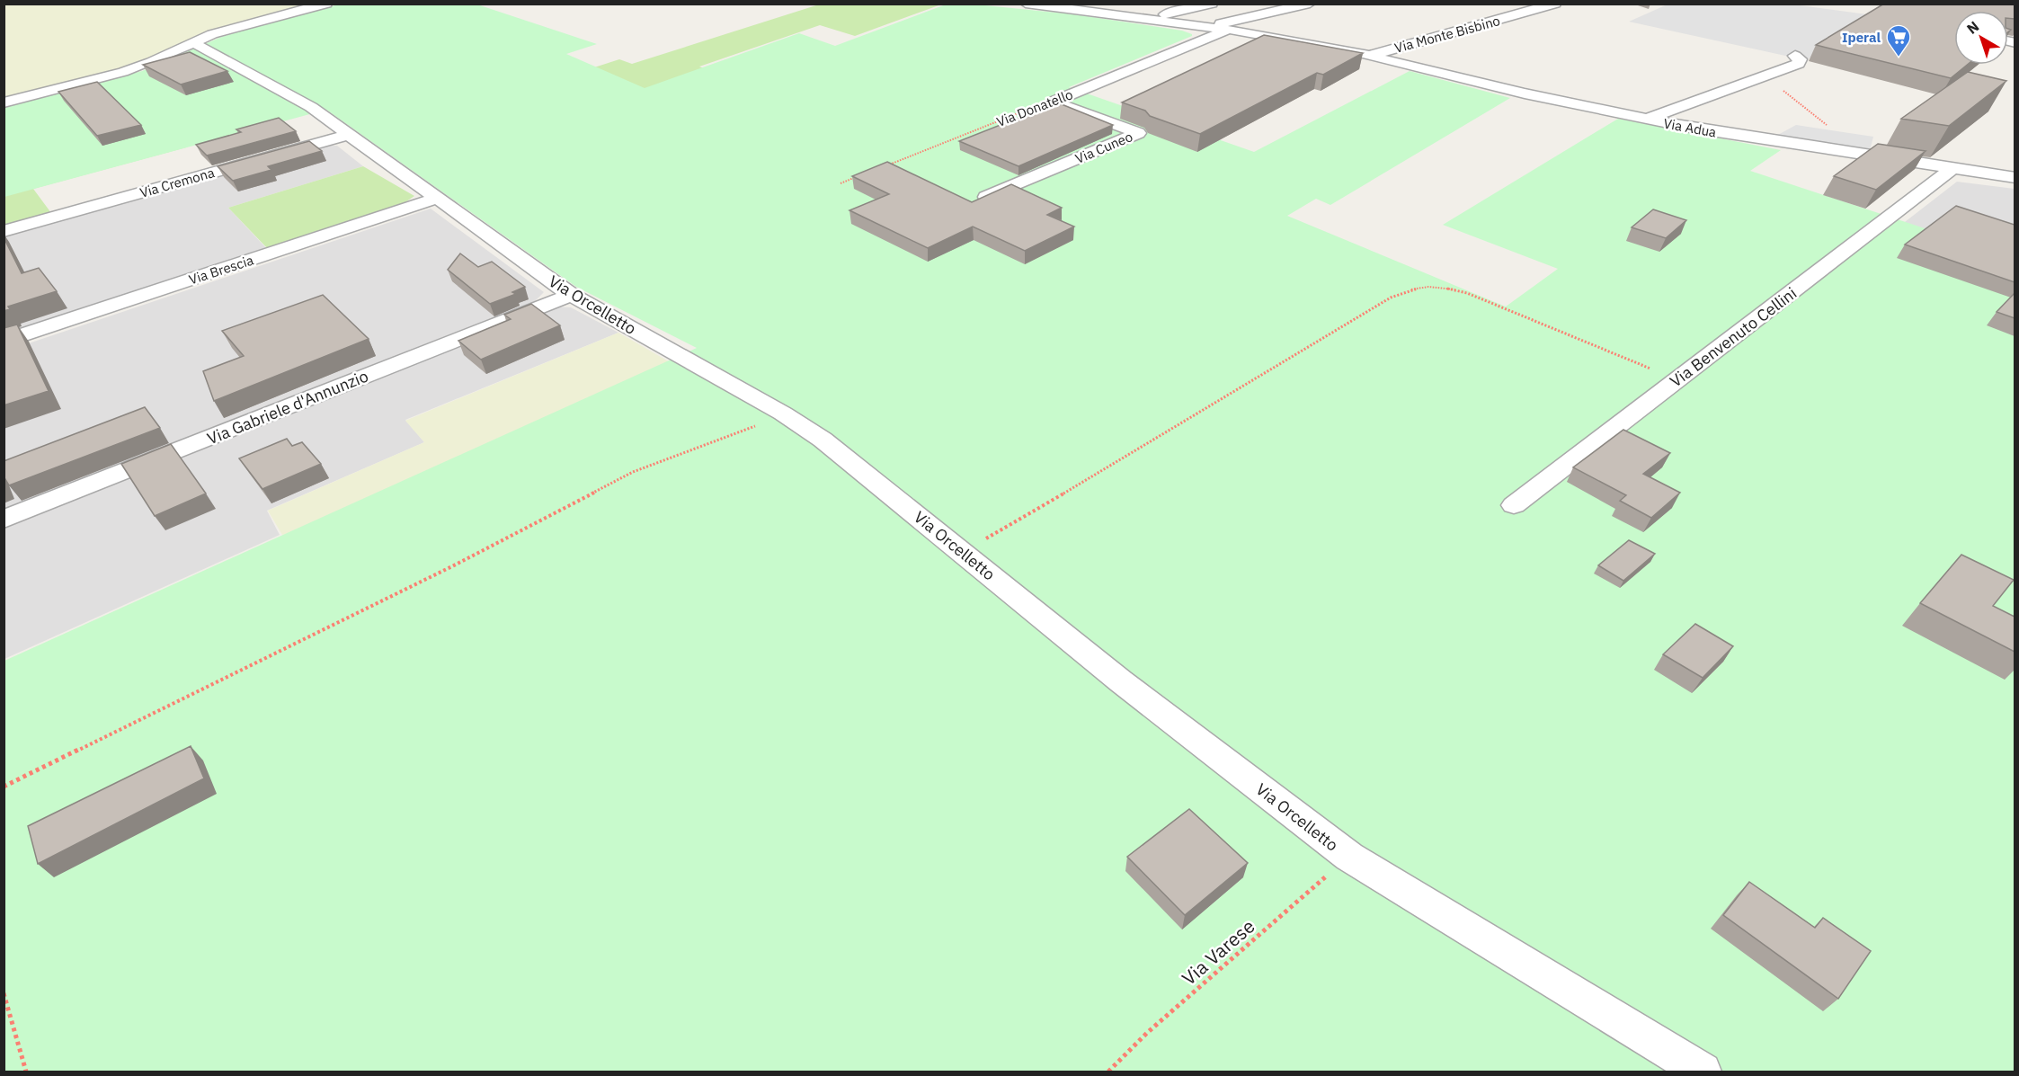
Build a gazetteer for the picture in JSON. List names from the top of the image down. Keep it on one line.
{"streets":{"street":["Via Monte Bisbino","Via Donatello","Via Adua","Via Cuneo","Via Cremona","Via Brescia","Via Orcelletto","Via Benvenuto Cellini","Via Gabriele d'Annunzio"],"path":["Via Varese"]},"crossings":[["Via Monte Bisbino","Via Adua"],["Via Donatello","Via Adua"],["Via Donatello","Via Cuneo"],["Via Adua","Via Benvenuto Cellini"],["Via Cremona","Via Orcelletto"],["Via Brescia","Via Orcelletto"],["Via Orcelletto","Via Gabriele d'Annunzio"],["Via Orcelletto","Via Varese"]],"places":{"supermarket":["Iperal"]},"north":"top left"}
